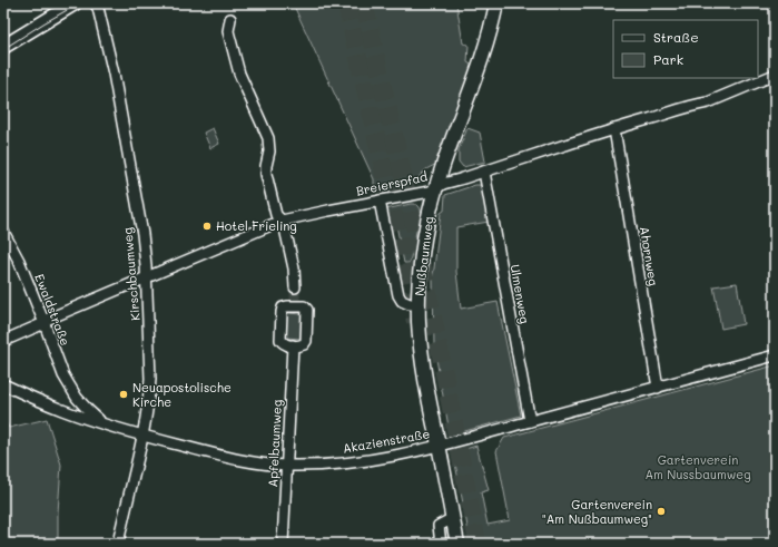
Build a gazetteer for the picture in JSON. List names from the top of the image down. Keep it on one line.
{"streets":{"street":["Breierspfad","Nußbaumweg","Ahornweg","Kirschbaumweg","Ulmenweg","Ewaldstraße","Akazienstraße","Apfelbaumweg"]},"crossings":[["Breierspfad","Nußbaumweg"],["Breierspfad","Ahornweg"],["Breierspfad","Kirschbaumweg"],["Breierspfad","Ulmenweg"],["Breierspfad","Ewaldstraße"],["Nußbaumweg","Akazienstraße"],["Ahornweg","Akazienstraße"],["Kirschbaumweg","Akazienstraße"],["Ulmenweg","Akazienstraße"],["Ewaldstraße","Akazienstraße"],["Akazienstraße","Apfelbaumweg"]],"parks":["Gartenverein Am Nussbaumweg"],"places":["Hotel Frieling","Neuapostolische Kirche","Gartenverein \"Am Nußbaumweg\""],"legend":["Straße","Park"]}
